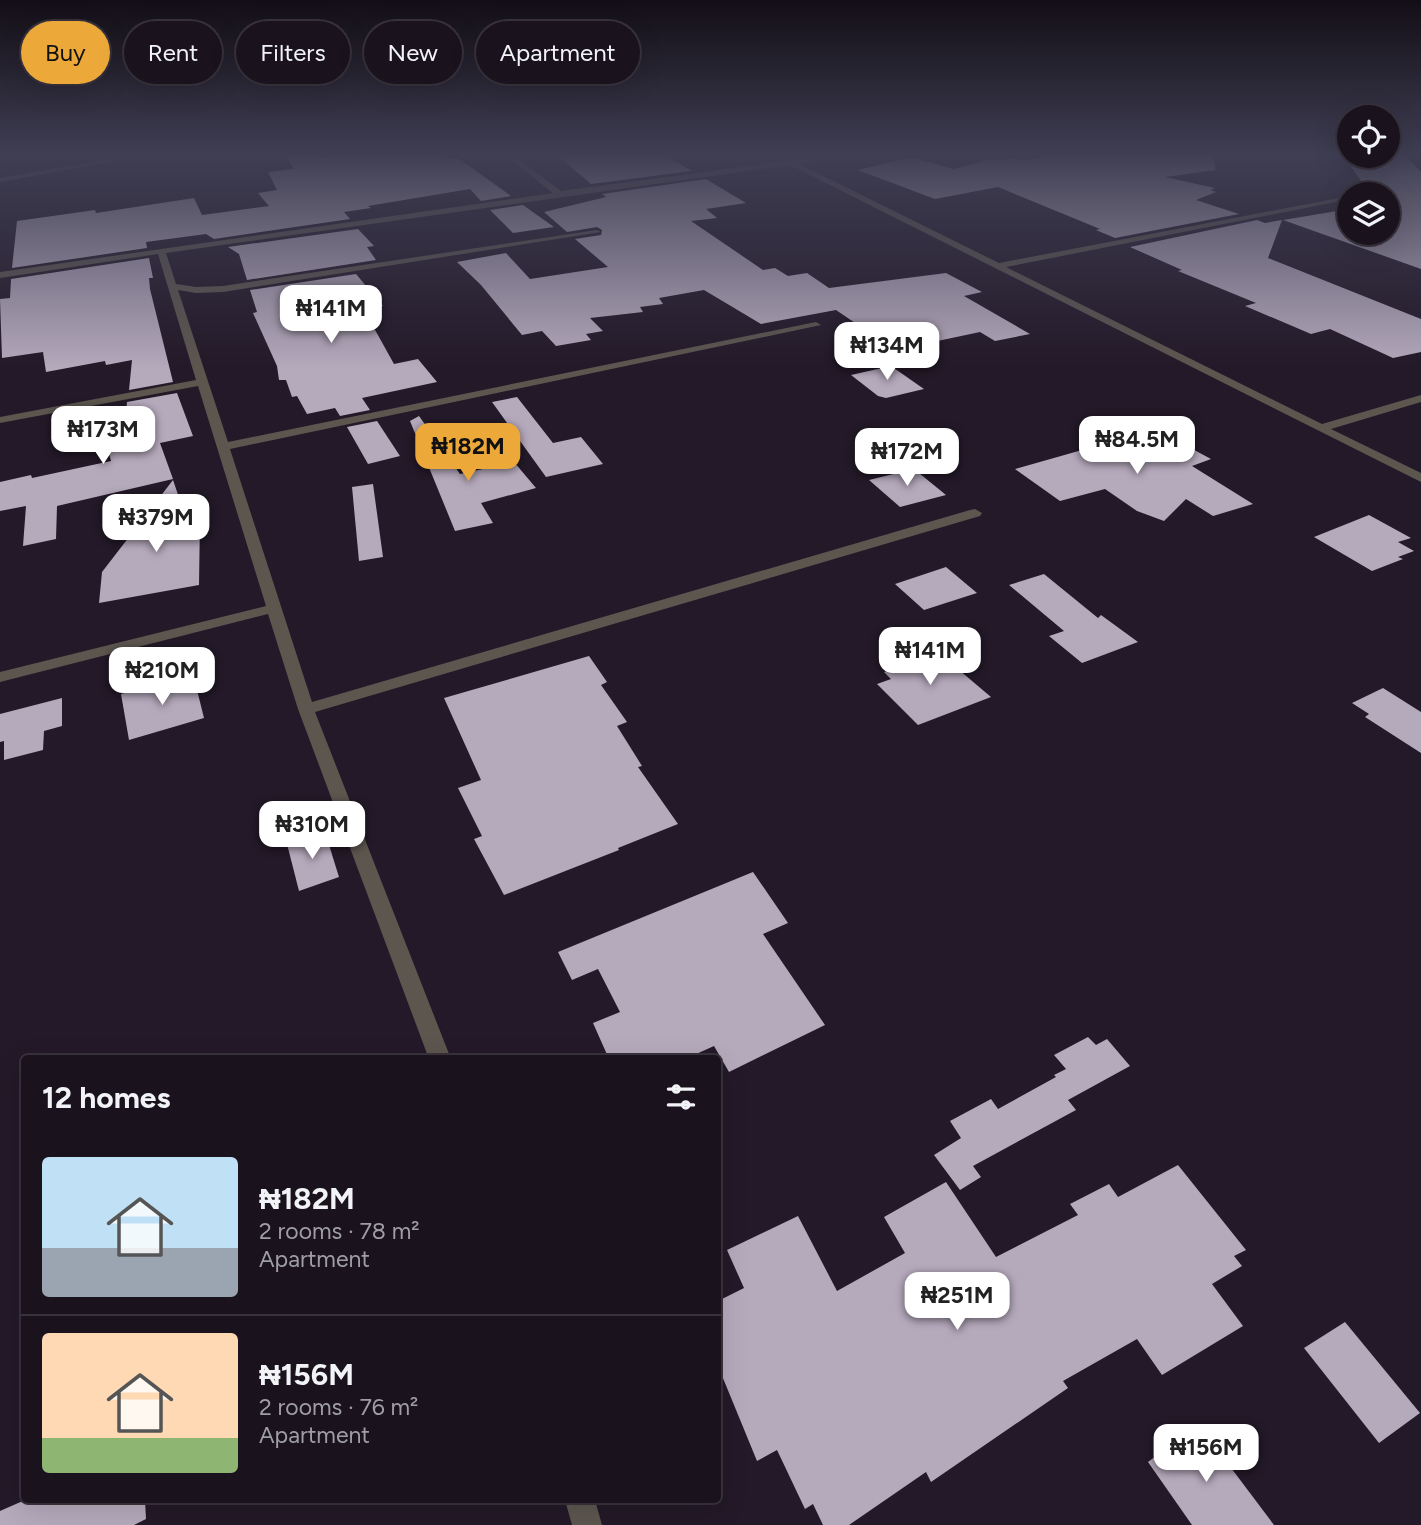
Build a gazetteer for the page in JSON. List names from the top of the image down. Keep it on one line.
{"page":{"chip":["Buy","Rent","Filters","New","Apartment"],"price":["₦141M","₦134M","₦173M","₦84.5M","₦182M","₦172M","₦379M","₦141M","₦210M","₦310M","₦251M","₦156M"],"heading":"12 homes","list":[{"name":"₦182M","note":"2 rooms · 78 m² · Apartment"},{"name":"₦156M","note":"2 rooms · 76 m² · Apartment"}]}}
